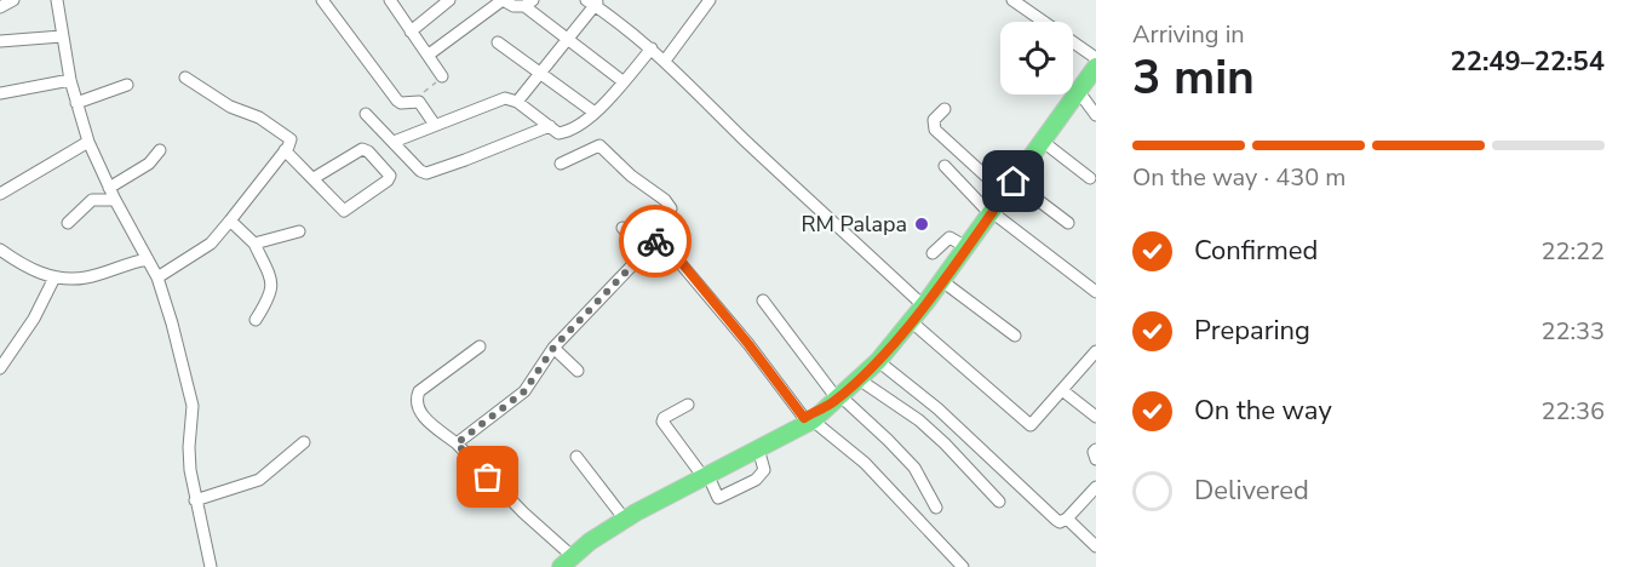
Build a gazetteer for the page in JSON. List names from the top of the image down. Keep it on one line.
{"places":["RM Palapa"],"page":{"heading":["3 min","Arriving in","22:49–22:54"],"bar":"On the way · 430 m","list":[["Confirmed","22:22"],["Preparing","22:33"],["On the way","22:36"],"Delivered"]}}
